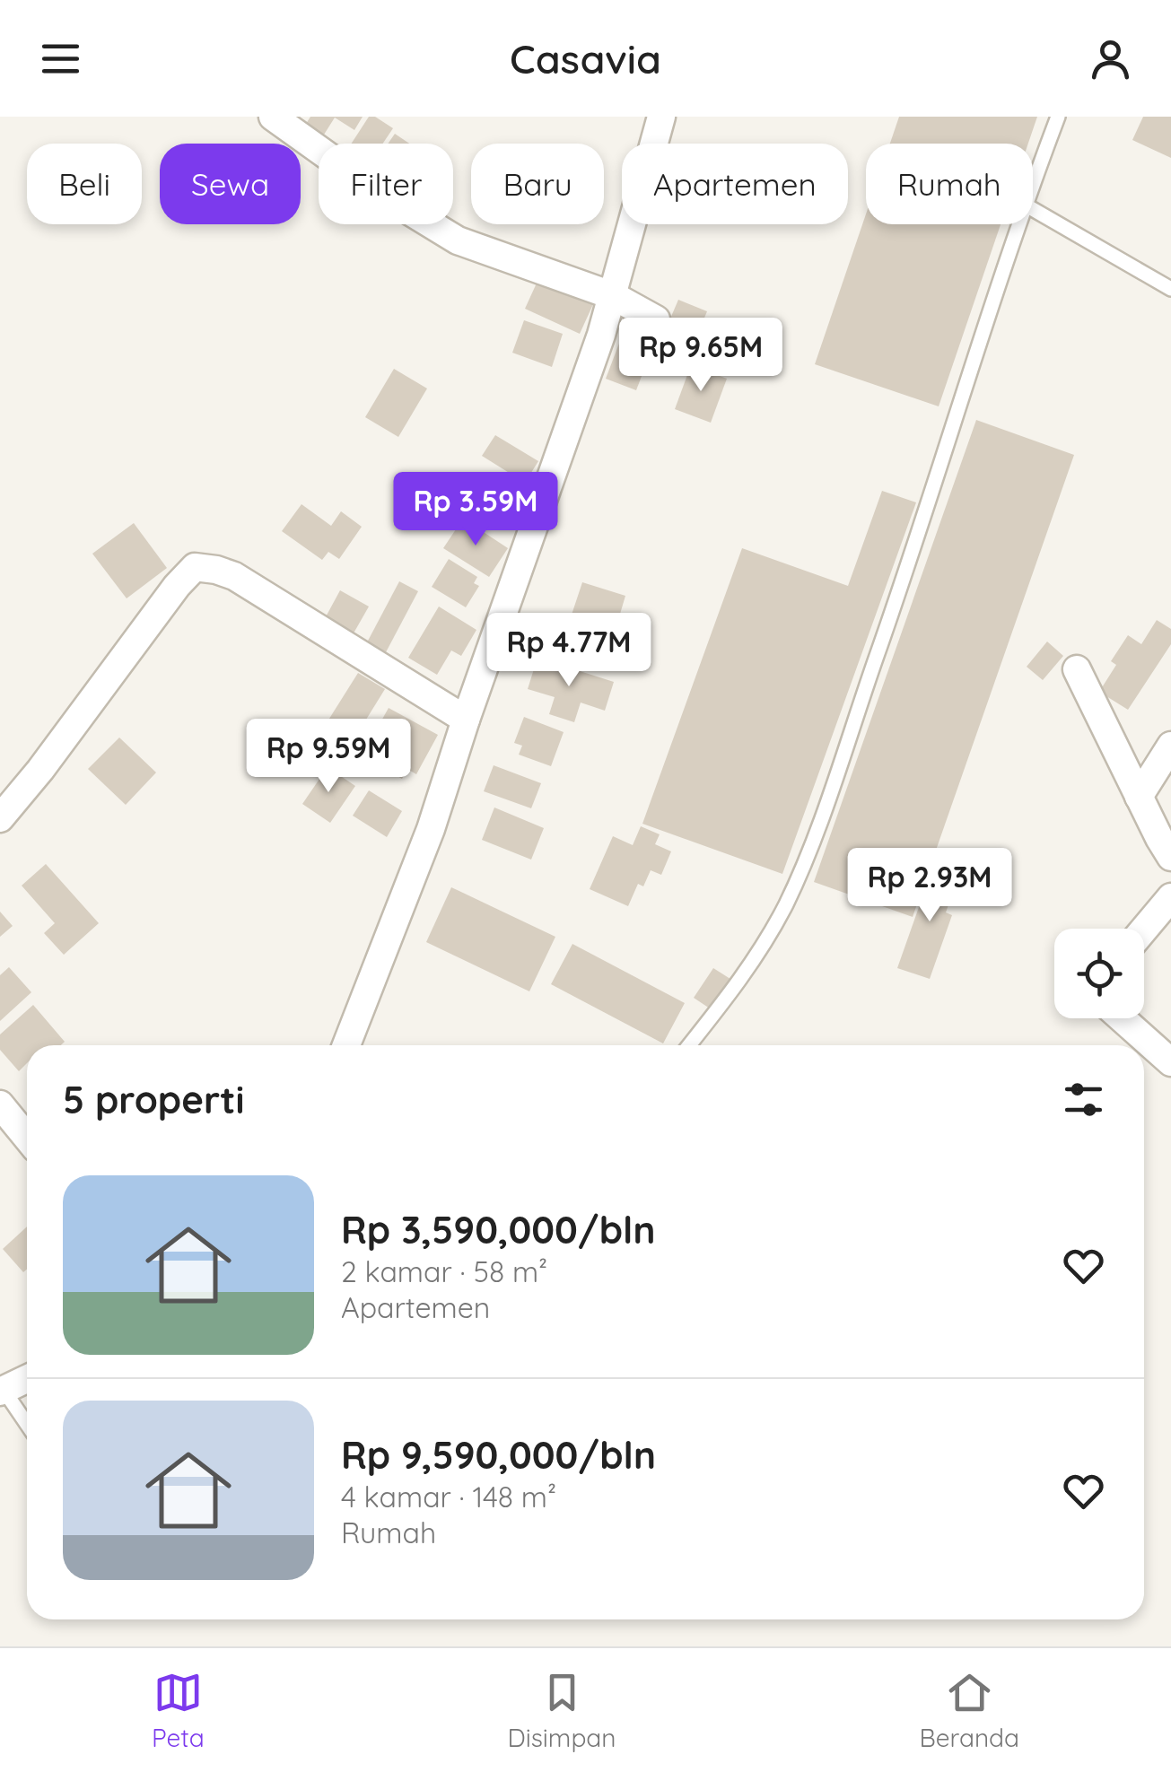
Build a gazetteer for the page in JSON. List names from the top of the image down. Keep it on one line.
{"page":{"header":"Casavia","chip":["Beli","Sewa","Filter","Baru","Apartemen","Rumah"],"price":["Rp 9.65M","Rp 3.59M","Rp 4.77M","Rp 9.59M","Rp 2.93M"],"heading":"5 properti","list":[{"name":"Rp 3,590,000/bln","note":"2 kamar · 58 m² · Apartemen"},{"name":"Rp 9,590,000/bln","note":"4 kamar · 148 m² · Rumah"}],"tabs":["Peta","Disimpan","Beranda"]}}
